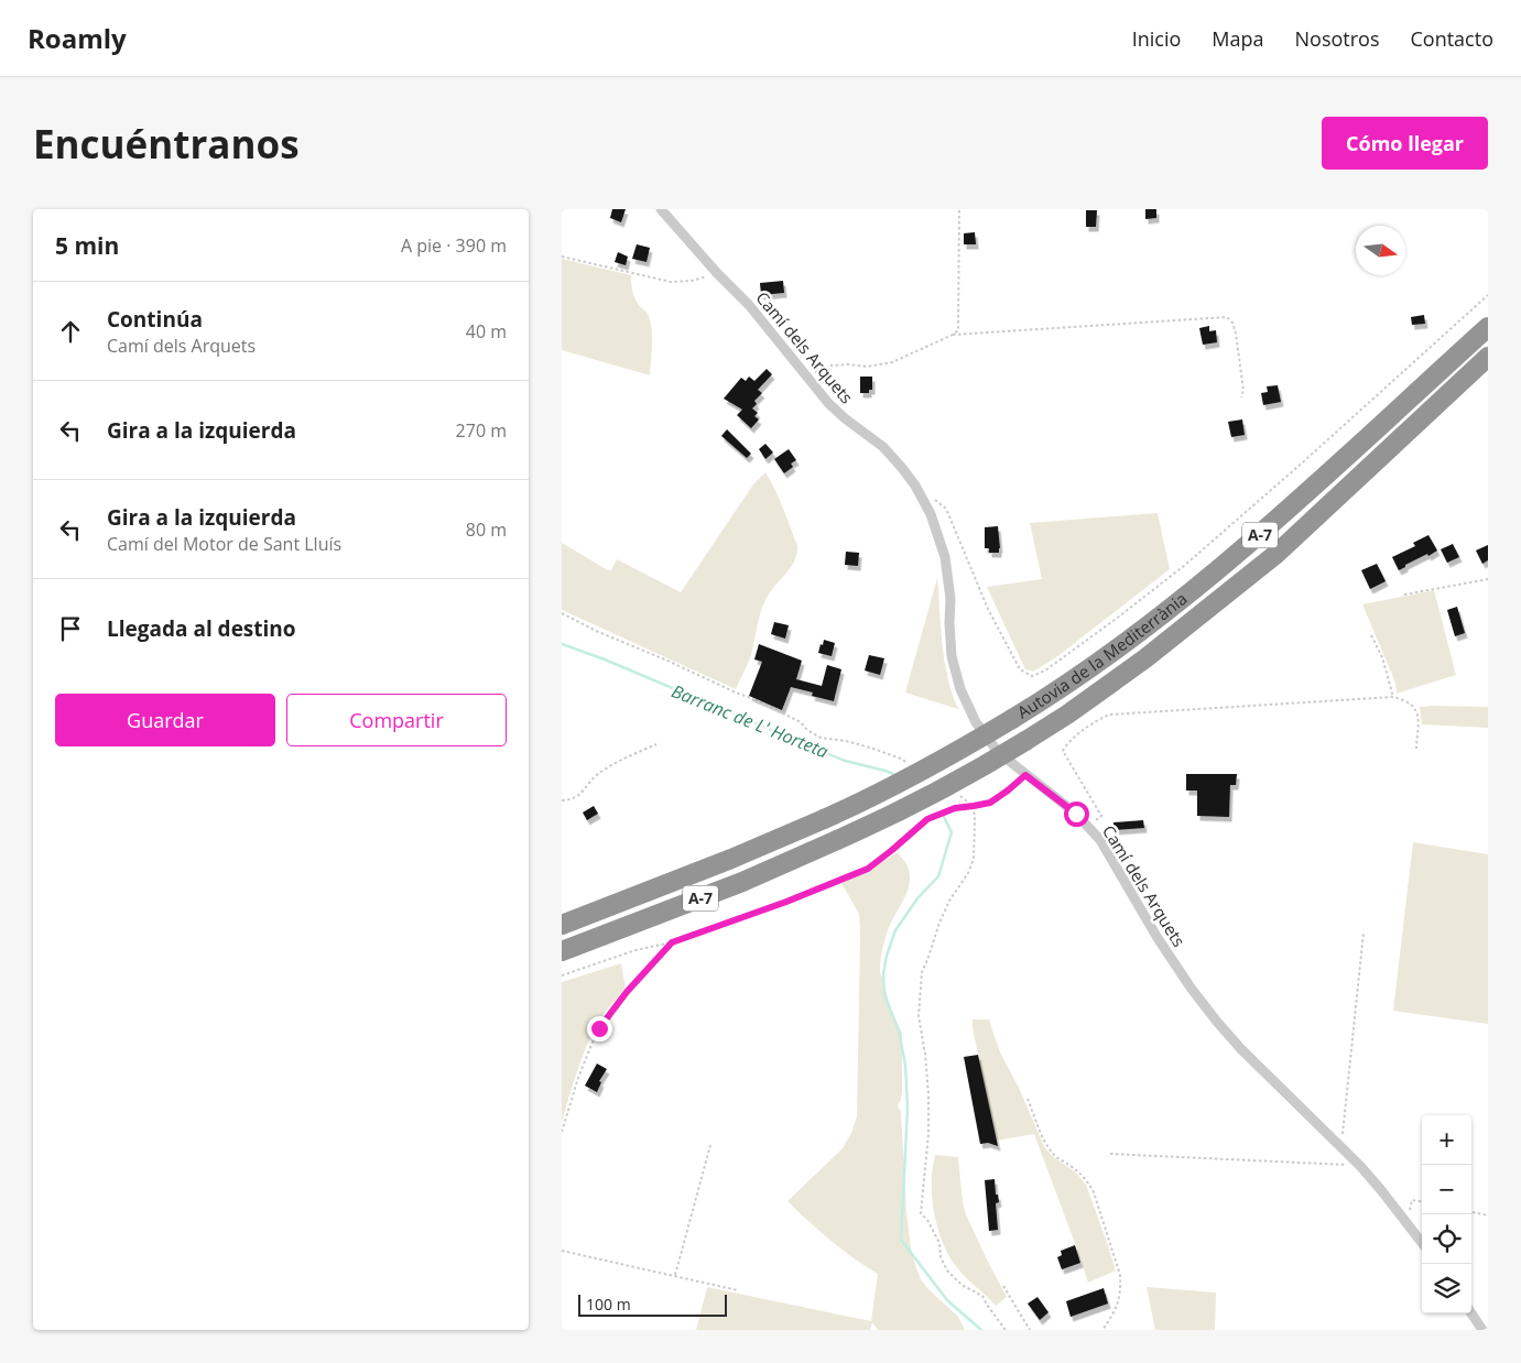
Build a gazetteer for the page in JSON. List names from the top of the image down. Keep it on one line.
{"streets":{"highway":["A-7","Autovia de la Mediterrània"],"street":["Camí dels Arquets"]},"water":["Barranc de L' Horteta"],"scale_bar":"100 m","north":"right","page":{"header":"Roamly","nav":["Inicio","Mapa","Nosotros","Contacto"],"buttons":["Cómo llegar",["Guardar","Compartir"]],"title":"Encuéntranos","heading":["5 min","A pie · 390 m"],"list":[["Continúa","Camí dels Arquets","40 m"],["Gira a la izquierda","270 m"],["Gira a la izquierda","Camí del Motor de Sant Lluís","80 m"],"Llegada al destino"],"map_buttons":["+","−"],"scale":"100 m"}}
